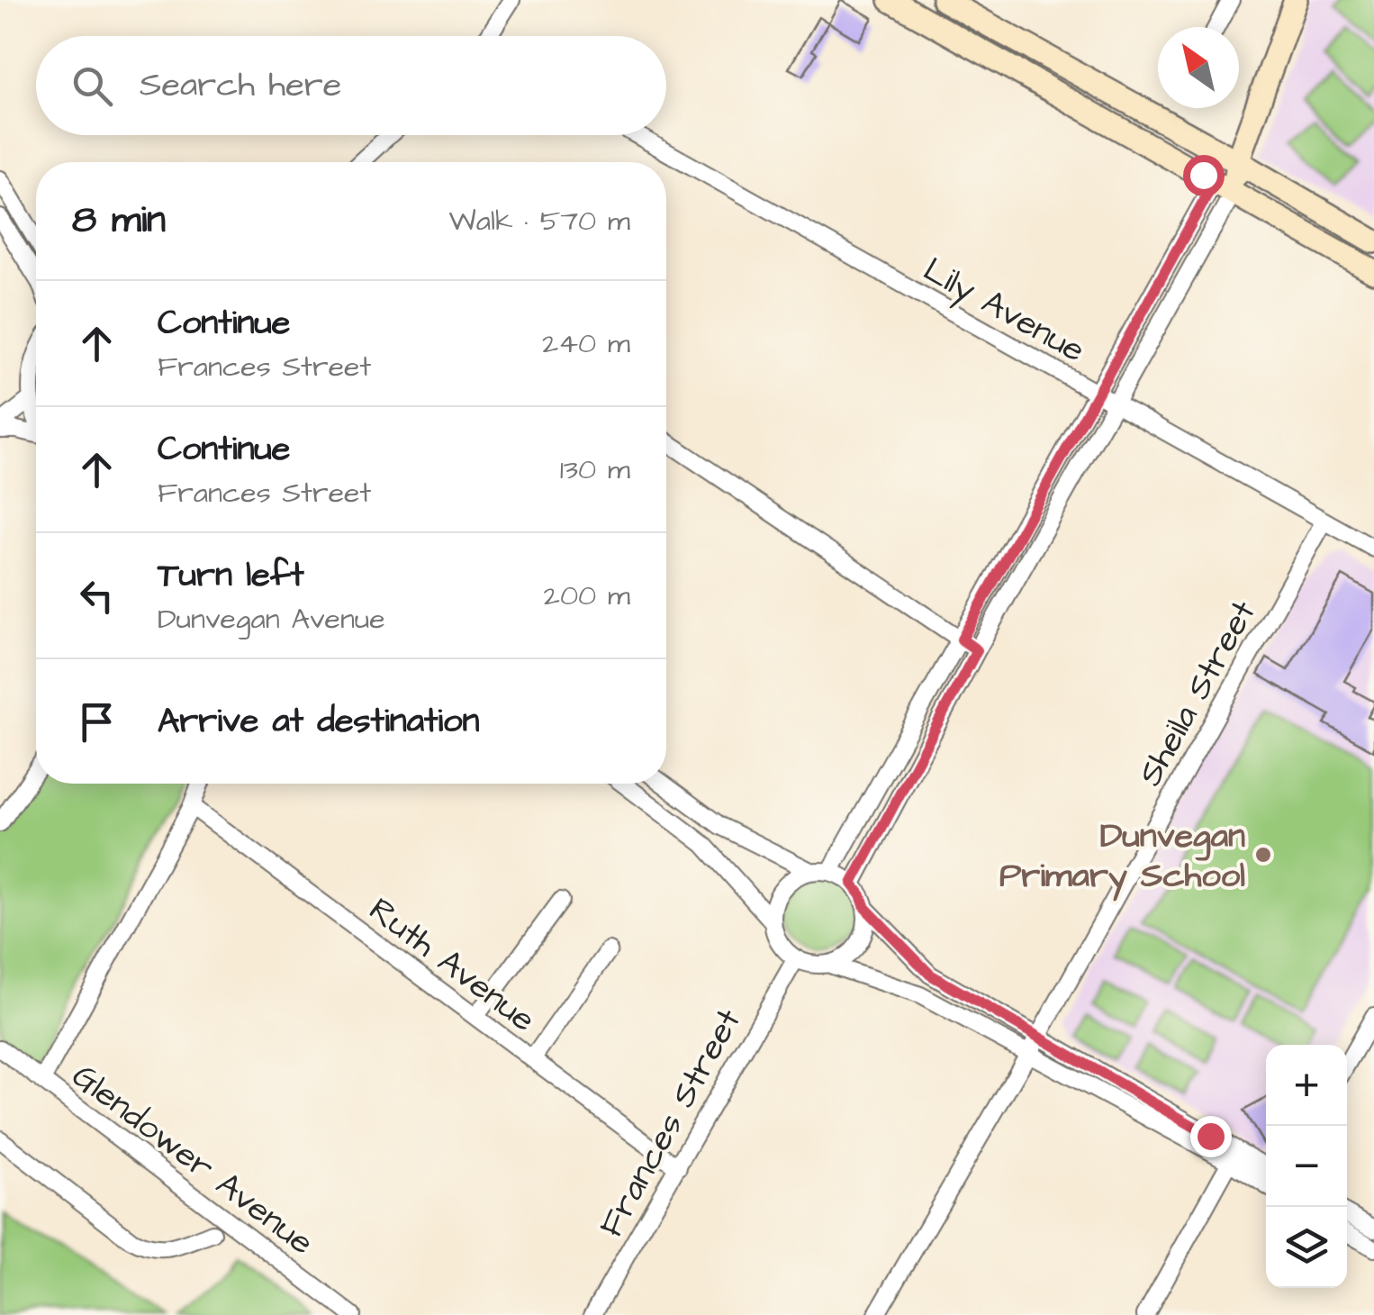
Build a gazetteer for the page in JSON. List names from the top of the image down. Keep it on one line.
{"streets":{"street":["Lily Avenue","Sheila Street","Ruth Avenue","Frances Street","Glendower Avenue"]},"crossings":[["Lily Avenue","Sheila Street"],["Ruth Avenue","Frances Street"]],"places":["Dunvegan Primary School"],"north":"top left","page":{"search":"Search here","heading":["8 min","Walk · 570 m"],"list":[["Continue","Frances Street","240 m"],["Continue","Frances Street","130 m"],["Turn left","Dunvegan Avenue","200 m"],"Arrive at destination"],"map_buttons":["+","−"]}}
